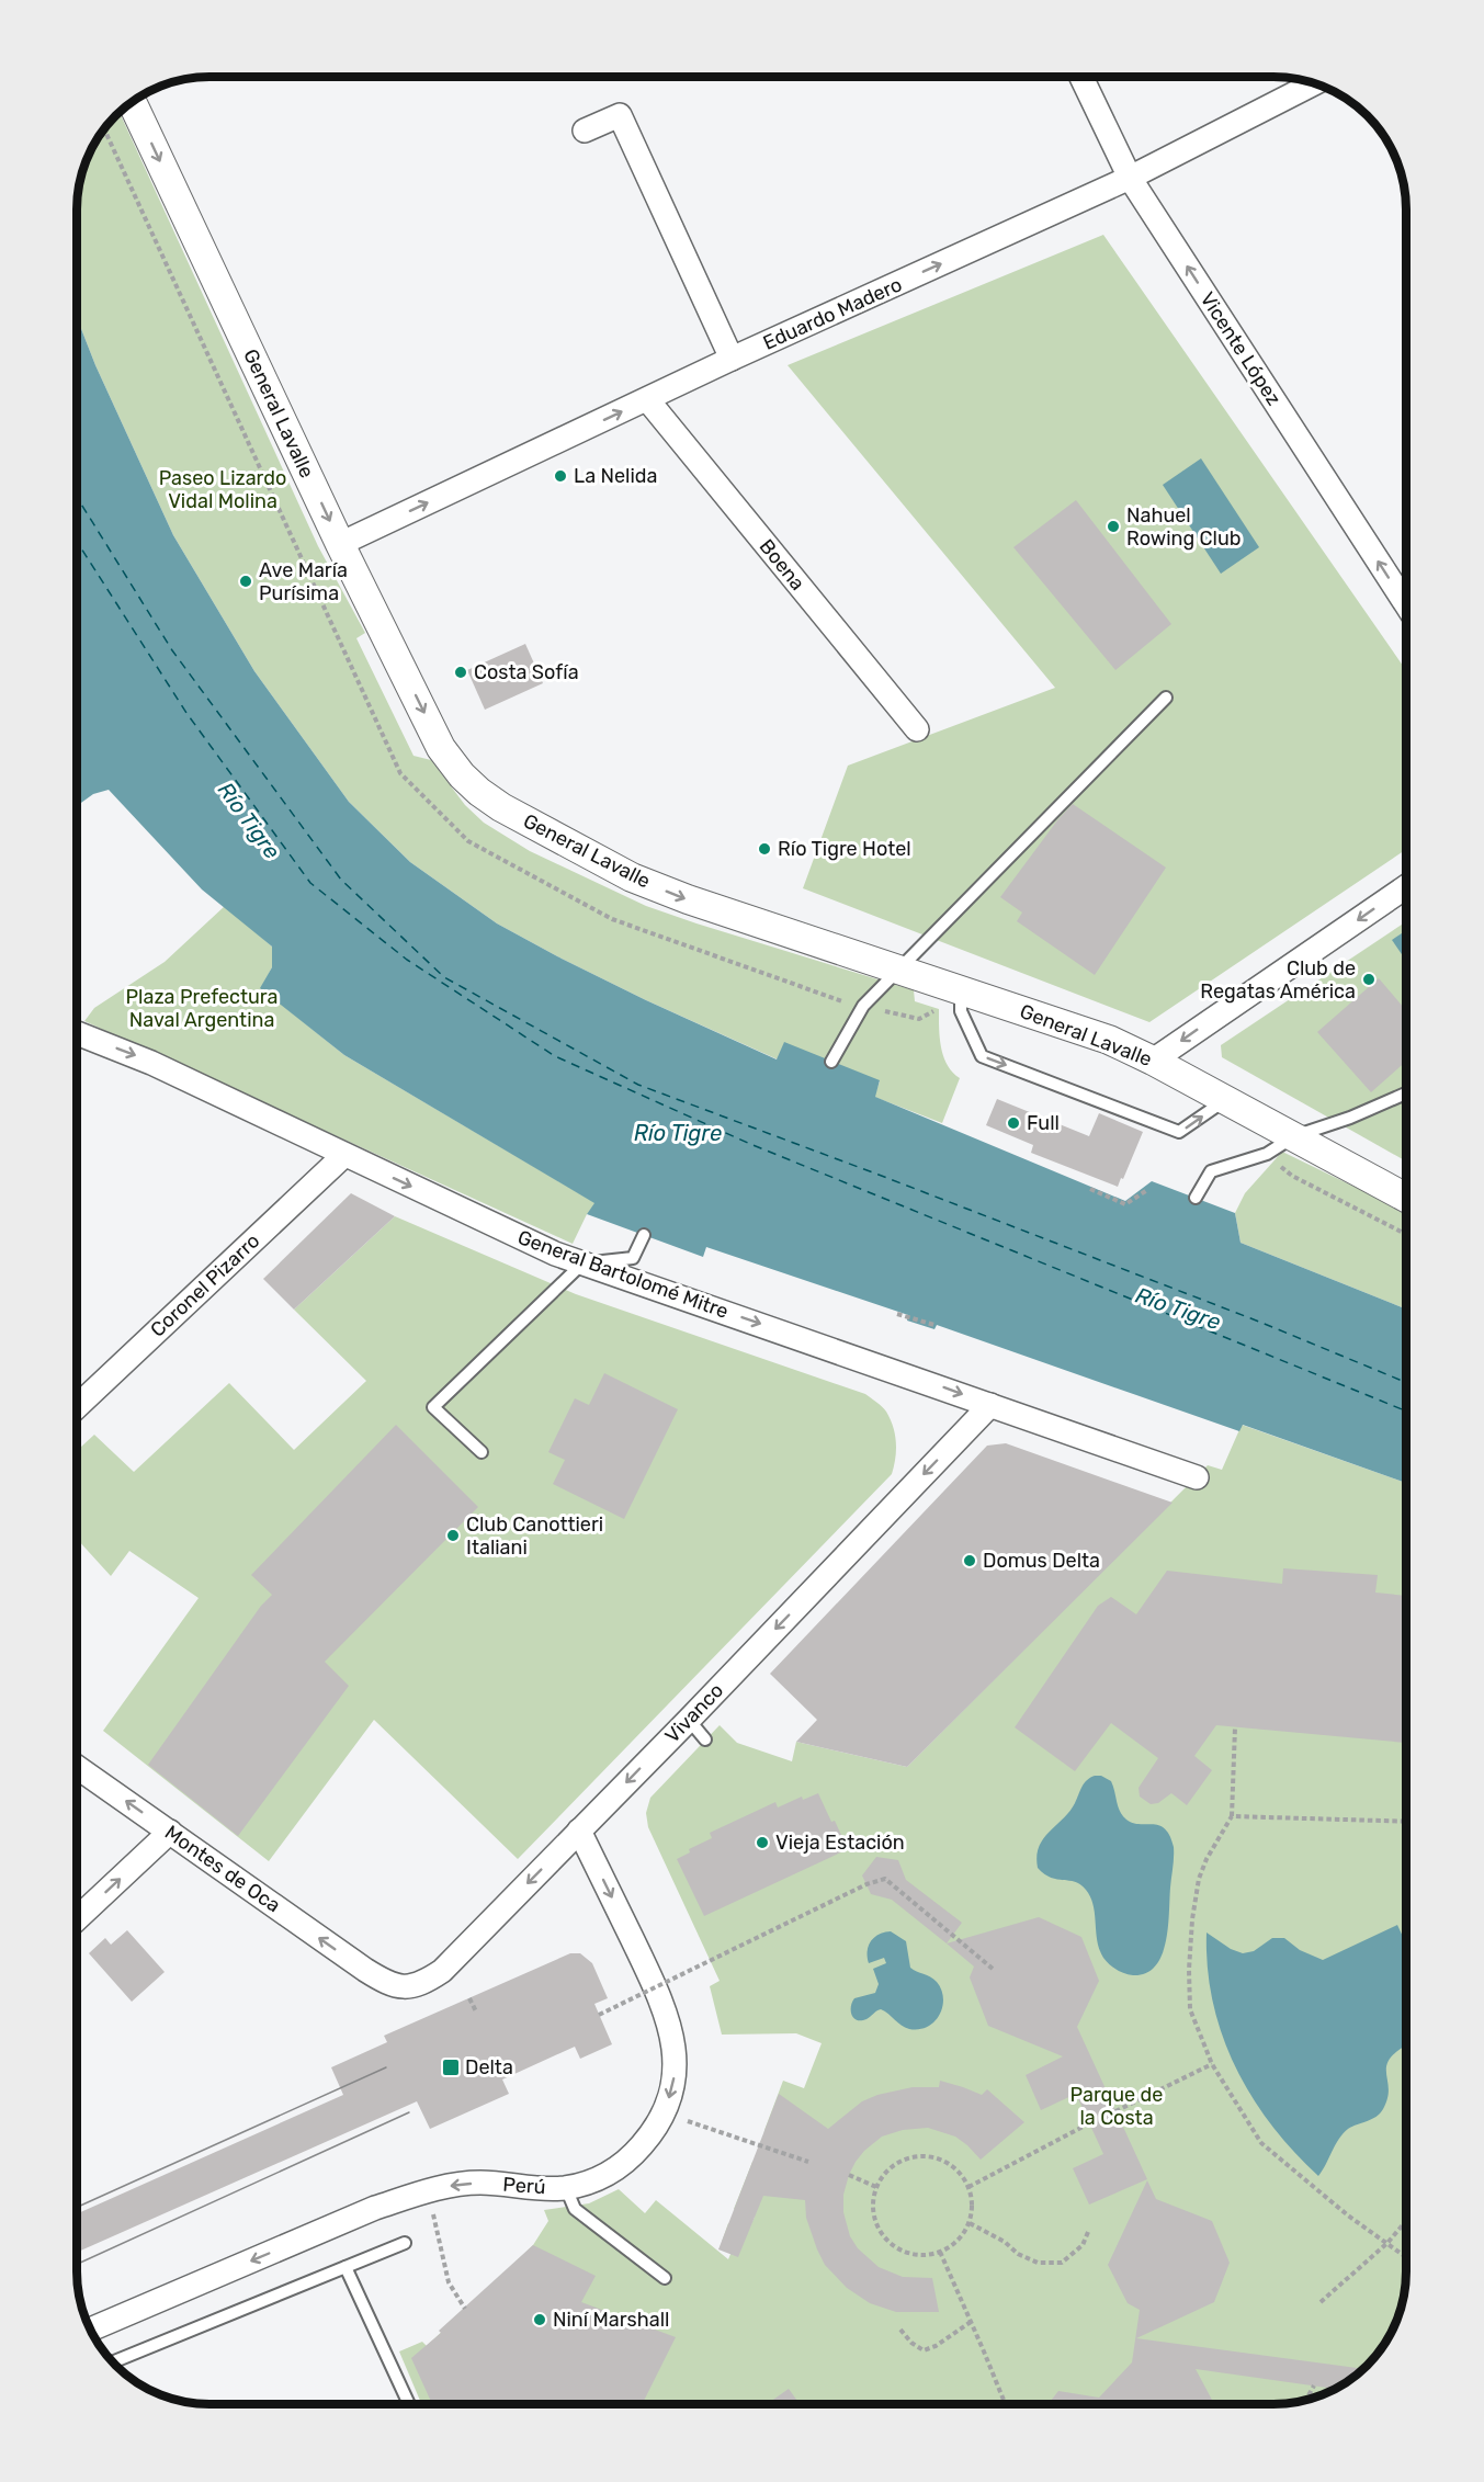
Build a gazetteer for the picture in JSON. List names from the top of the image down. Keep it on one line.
{"streets":{"street":["Eduardo Madero","Vicente López","General Lavalle","Boena","General Bartolomé Mitre","Coronel Pizarro","Vivanco","Montes de Oca","Perú"]},"crossings":[["Eduardo Madero","Vicente López"],["Eduardo Madero","General Lavalle"],["Eduardo Madero","Boena"],["General Bartolomé Mitre","Coronel Pizarro"],["General Bartolomé Mitre","Vivanco"],["Vivanco","Montes de Oca"],["Vivanco","Perú"]],"one_way":["Eduardo Madero","Vicente López","General Lavalle","General Bartolomé Mitre","Vivanco","Montes de Oca"],"water":["Río Tigre"],"parks":["Paseo Lizardo Vidal Molina","Plaza Prefectura Naval Argentina","Parque de la Costa"],"places":{"other":["La Nelida","Nahuel Rowing Club","Ave María Purísima","Costa Sofía","Río Tigre Hotel","Club de Regatas América","Full","Club Canottieri Italiani","Domus Delta","Vieja Estación","Niní Marshall"],"transit":["Delta"]}}
